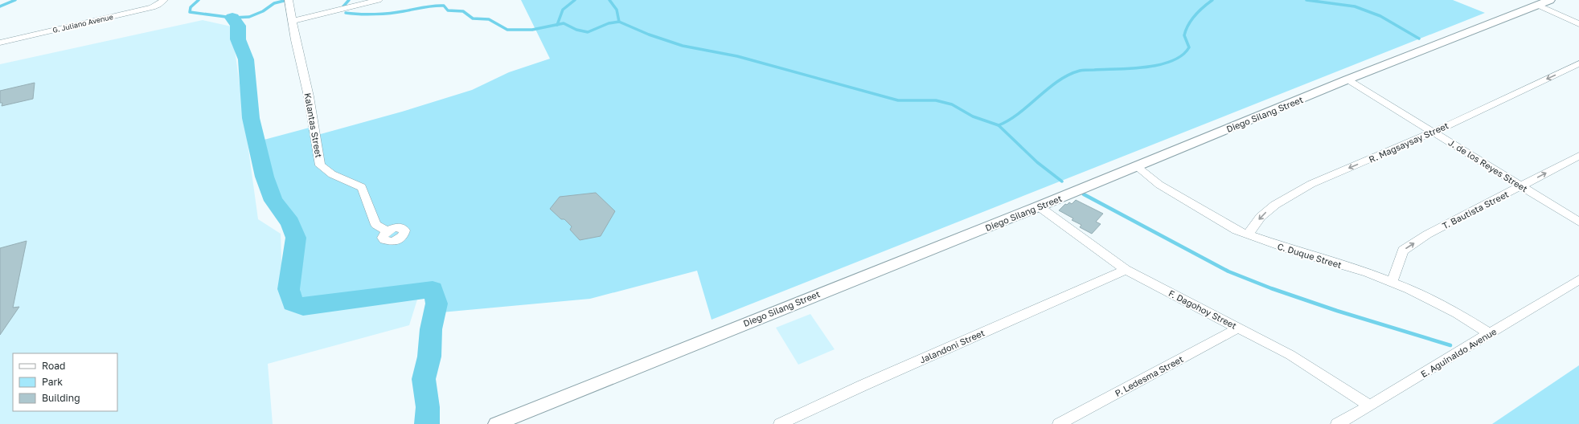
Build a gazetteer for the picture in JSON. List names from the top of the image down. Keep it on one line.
{"streets":{"street":["G. Juliano Avenue","Diego Silang Street","Kalantas Street","R. Magsaysay Street","J. de los Reyes Street","T. Bautista Street","C. Duque Street","F. Dagohoy Street","Jalandoni Street","E. Aguinaldo Avenue","P. Ledesma Street"]},"crossings":[["Diego Silang Street","J. de los Reyes Street"],["Diego Silang Street","C. Duque Street"],["Diego Silang Street","F. Dagohoy Street"],["R. Magsaysay Street","J. de los Reyes Street"],["R. Magsaysay Street","C. Duque Street"],["J. de los Reyes Street","T. Bautista Street"],["T. Bautista Street","C. Duque Street"],["C. Duque Street","E. Aguinaldo Avenue"],["F. Dagohoy Street","Jalandoni Street"],["F. Dagohoy Street","E. Aguinaldo Avenue"],["F. Dagohoy Street","P. Ledesma Street"]],"one_way":["R. Magsaysay Street","T. Bautista Street"],"legend":["Road","Park","Building"]}
